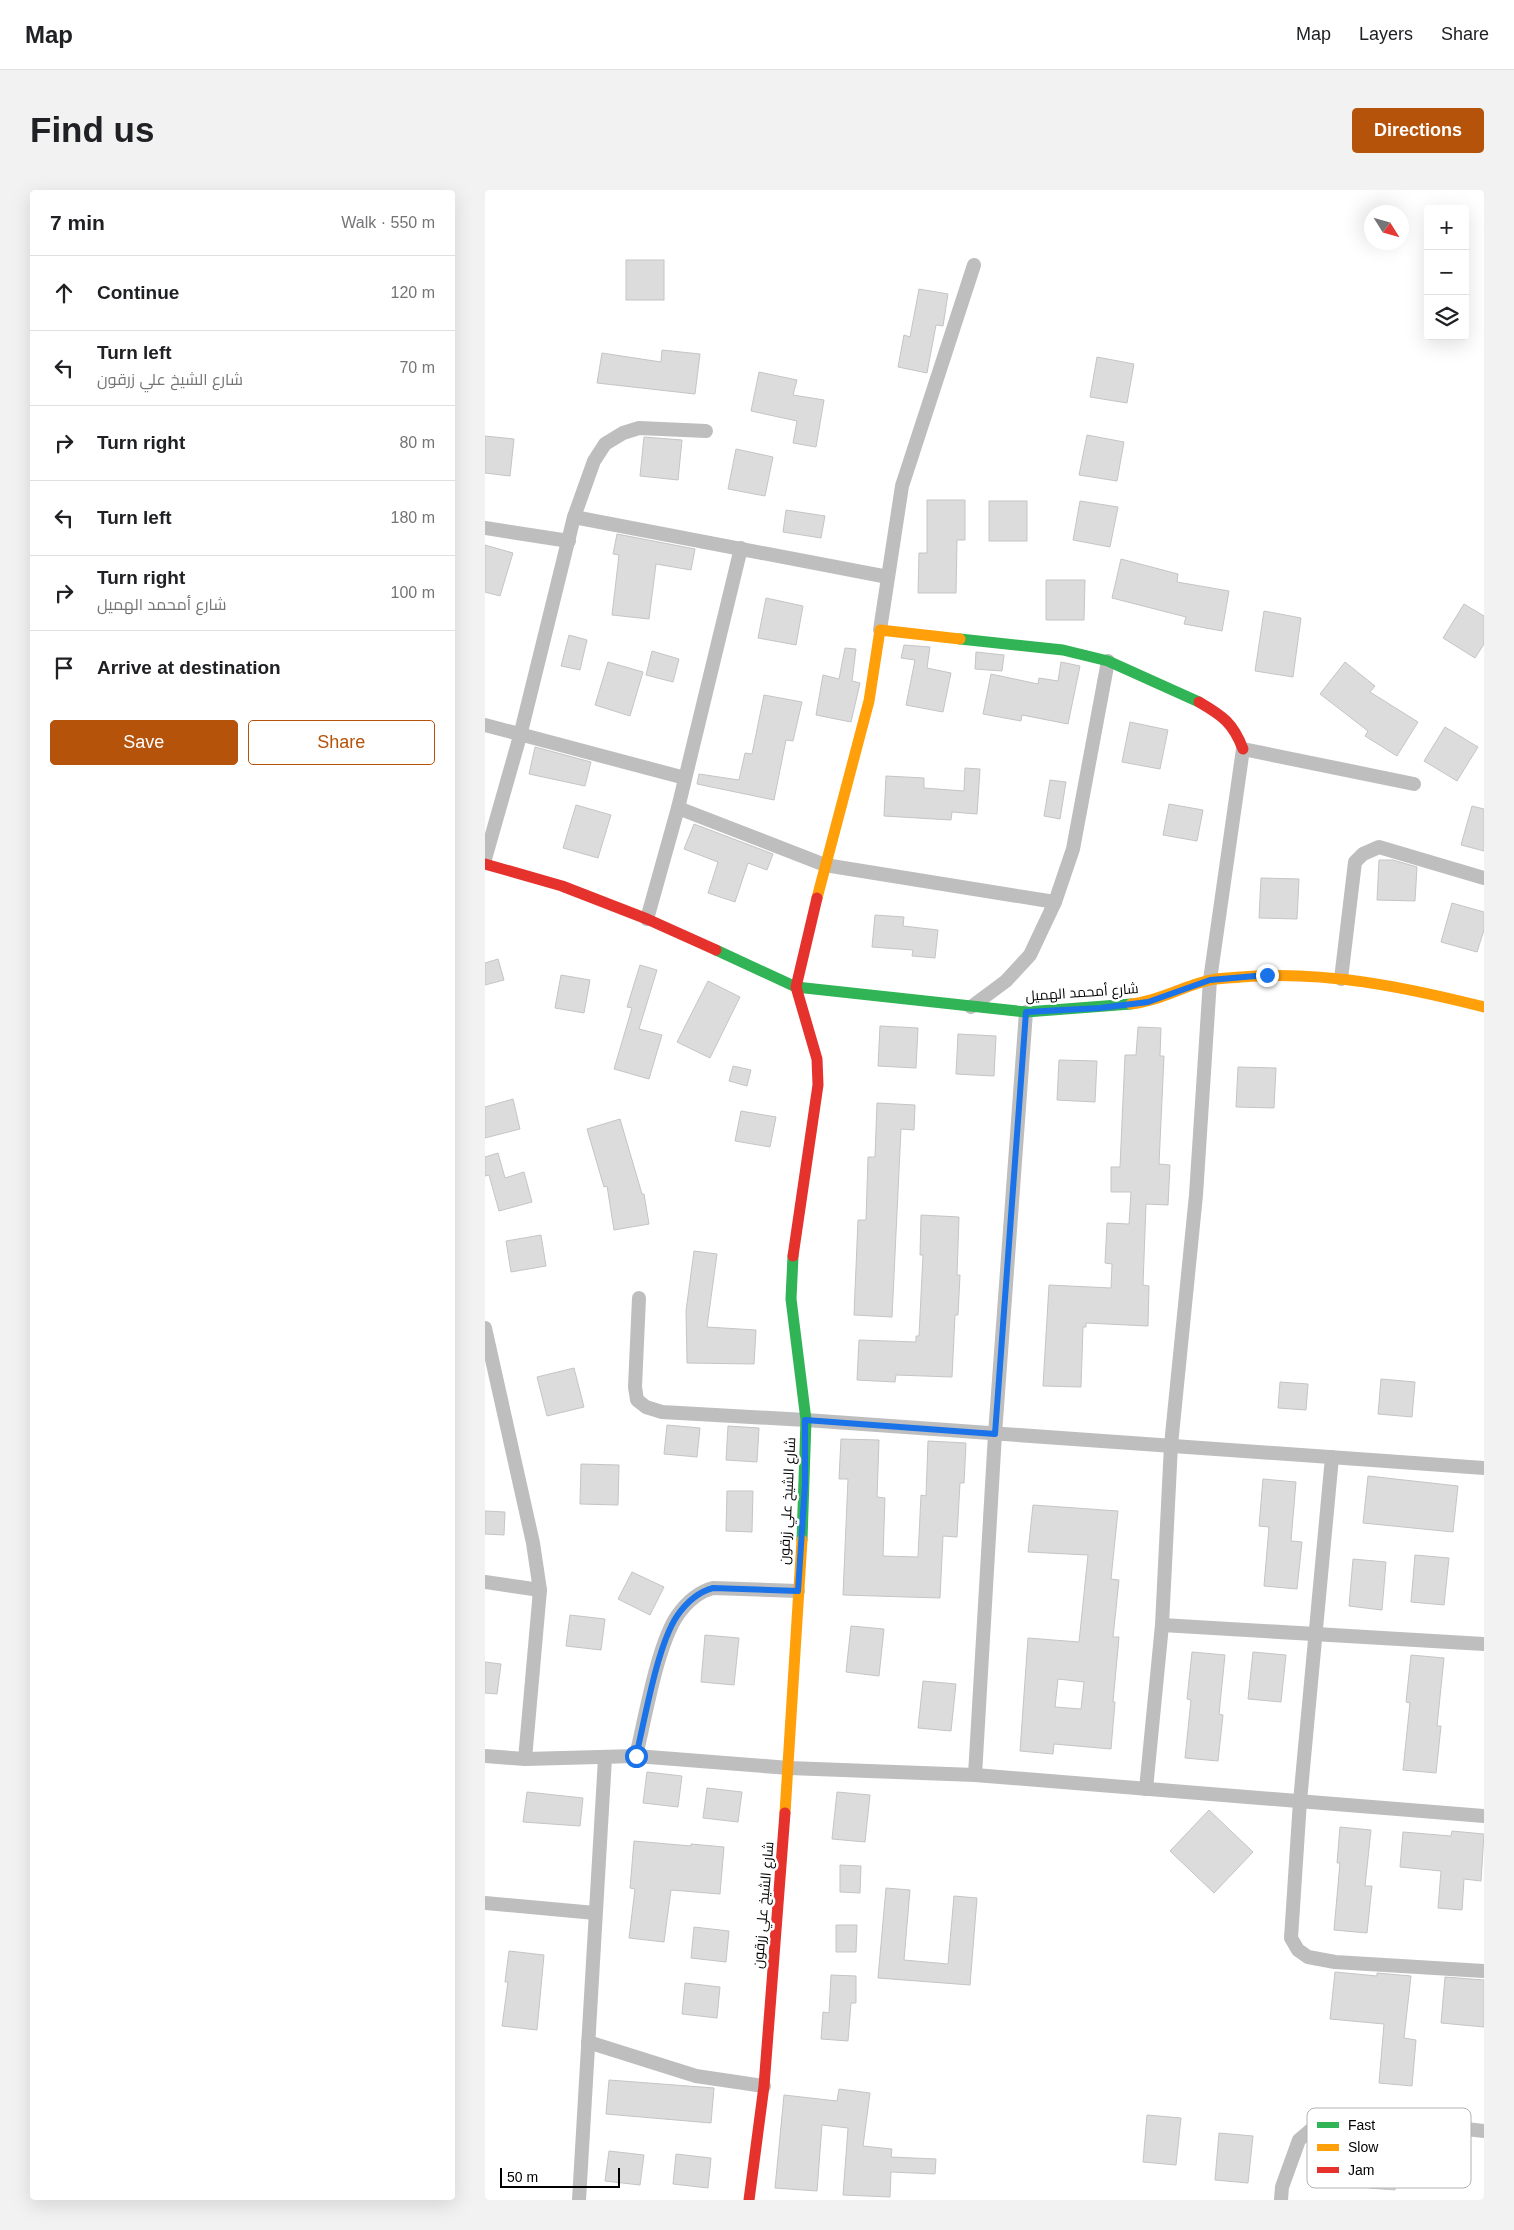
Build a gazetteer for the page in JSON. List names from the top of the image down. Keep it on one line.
{"streets":{"main road":["شارع أمحمد الهميل","شارع الشيخ علي زرقون"]},"crossings":[["شارع أمحمد الهميل","شارع الشيخ علي زرقون"]],"legend":["Fast","Slow","Jam"],"scale_bar":"50 m","north":"bottom right","page":{"header":"Map","nav":["Map","Layers","Share"],"buttons":["Directions",["Save","Share"]],"title":"Find us","heading":["7 min","Walk · 550 m"],"map_buttons":["+","−"],"list":[["Continue","120 m"],["Turn left","شارع الشيخ علي زرقون","70 m"],["Turn right","80 m"],["Turn left","180 m"],["Turn right","شارع أمحمد الهميل","100 m"],"Arrive at destination"],"scale":"50 m"}}
